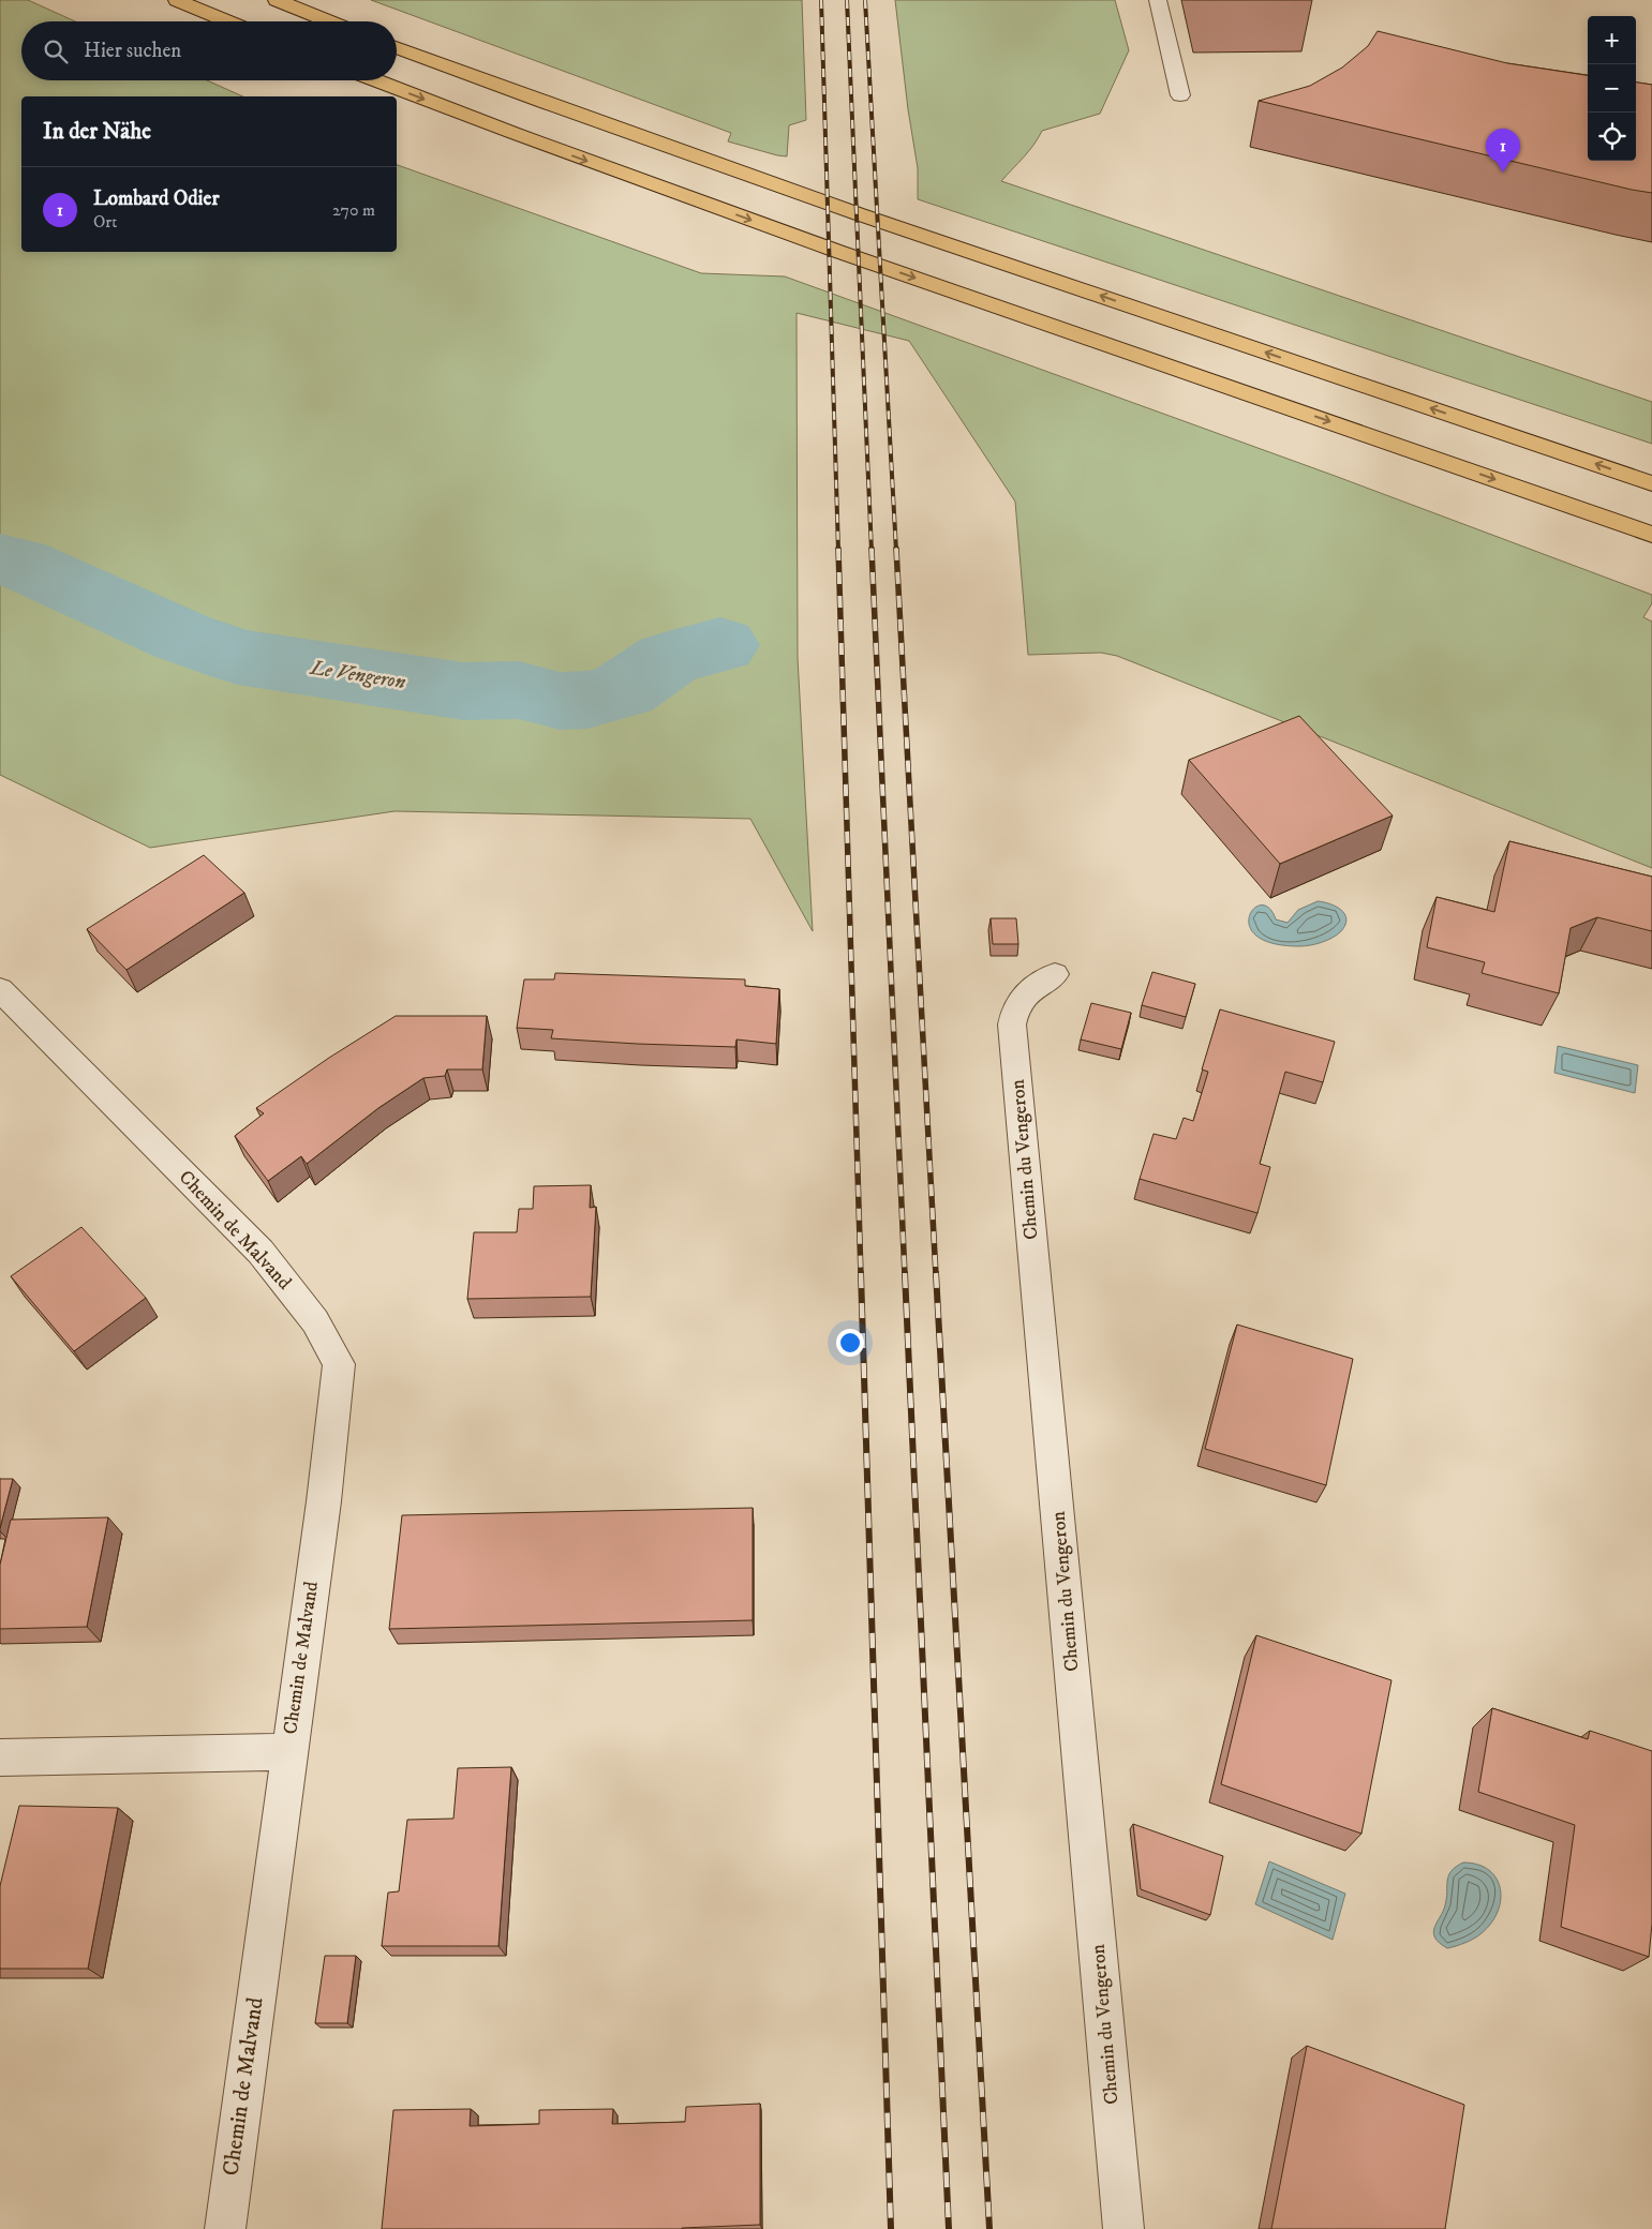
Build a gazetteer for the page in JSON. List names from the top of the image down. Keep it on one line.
{"streets":{"street":["Chemin du Vengeron","Chemin de Malvand"]},"water":["Le Vengeron"],"page":{"map_buttons":["+","−"],"search":"Hier suchen","heading":"In der Nähe","pins":"1","list":[{"mark":"1","name":"Lombard Odier","note":"Ort","value":"270 m"}]}}
